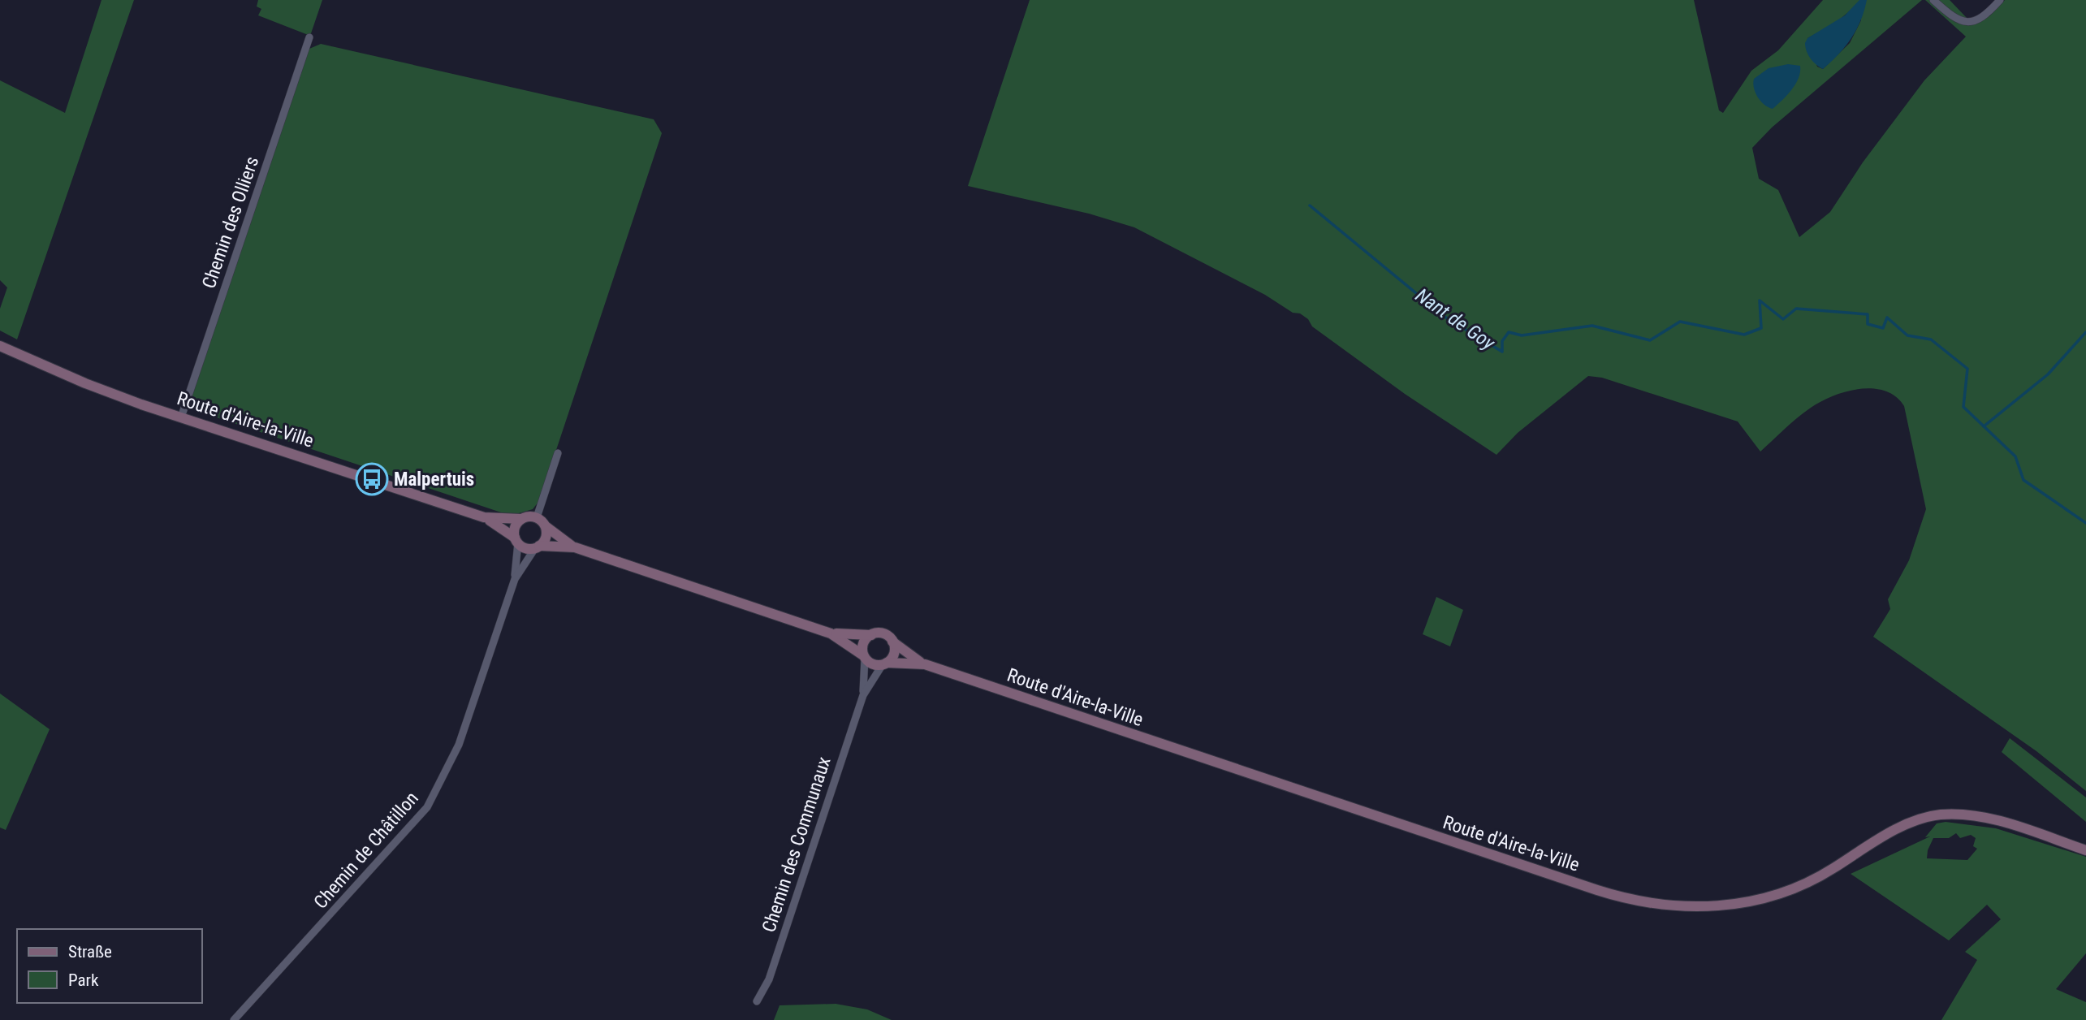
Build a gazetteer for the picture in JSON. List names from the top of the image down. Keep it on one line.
{"streets":{"main road":["Route d'Aire-la-Ville"],"street":["Chemin des Olliers","Chemin des Communaux","Chemin de Châtillon"]},"crossings":[["Chemin des Olliers","Route d'Aire-la-Ville"],["Route d'Aire-la-Ville","Chemin des Communaux"],["Route d'Aire-la-Ville","Chemin de Châtillon"]],"water":["Nant de Goy"],"places":{"bus stop":["Malpertuis"]},"legend":["Straße","Park"]}
